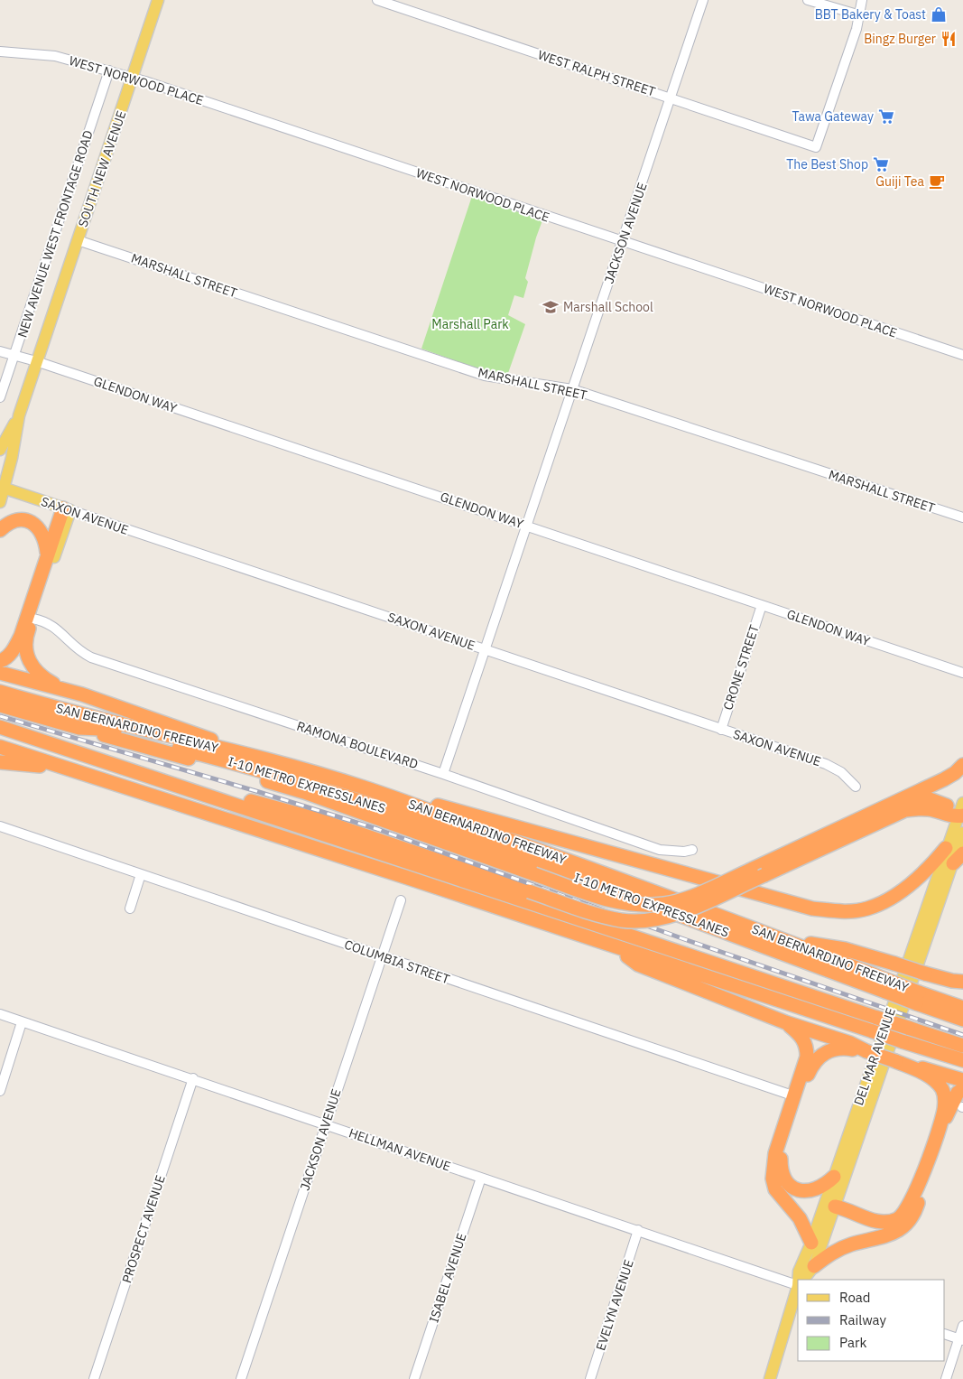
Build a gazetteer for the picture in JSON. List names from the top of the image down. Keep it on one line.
{"streets":{"highway":["SAN BERNARDINO FREEWAY","I-10 METRO EXPRESSLANES"],"main road":["SOUTH NEW AVENUE","SAXON AVENUE","DEL MAR AVENUE"],"street":["WEST RALPH STREET","WEST NORWOOD PLACE","JACKSON AVENUE","NEW AVENUE WEST FRONTAGE ROAD","MARSHALL STREET","GLENDON WAY","CRONE STREET","RAMONA BOULEVARD","COLUMBIA STREET","HELLMAN AVENUE","PROSPECT AVENUE","ISABEL AVENUE","EVELYN AVENUE"]},"crossings":[["WEST RALPH STREET","JACKSON AVENUE"],["WEST NORWOOD PLACE","SOUTH NEW AVENUE"],["WEST NORWOOD PLACE","JACKSON AVENUE"],["WEST NORWOOD PLACE","NEW AVENUE WEST FRONTAGE ROAD"],["SOUTH NEW AVENUE","MARSHALL STREET"],["SOUTH NEW AVENUE","GLENDON WAY"],["JACKSON AVENUE","MARSHALL STREET"],["JACKSON AVENUE","GLENDON WAY"],["JACKSON AVENUE","SAXON AVENUE"],["JACKSON AVENUE","RAMONA BOULEVARD"],["JACKSON AVENUE","COLUMBIA STREET"],["JACKSON AVENUE","HELLMAN AVENUE"],["NEW AVENUE WEST FRONTAGE ROAD","GLENDON WAY"],["GLENDON WAY","CRONE STREET"],["SAXON AVENUE","CRONE STREET"],["SAN BERNARDINO FREEWAY","I-10 METRO EXPRESSLANES"],["HELLMAN AVENUE","PROSPECT AVENUE"],["HELLMAN AVENUE","ISABEL AVENUE"],["HELLMAN AVENUE","EVELYN AVENUE"]],"parks":["Marshall Park"],"places":{"shop":["BBT Bakery & Toast"],"restaurant":["Bingz Burger"],"supermarket":["Tawa Gateway","The Best Shop"],"cafe":["Guiji Tea"],"school or university":["Marshall School"]},"legend":["Road","Railway","Park"]}
